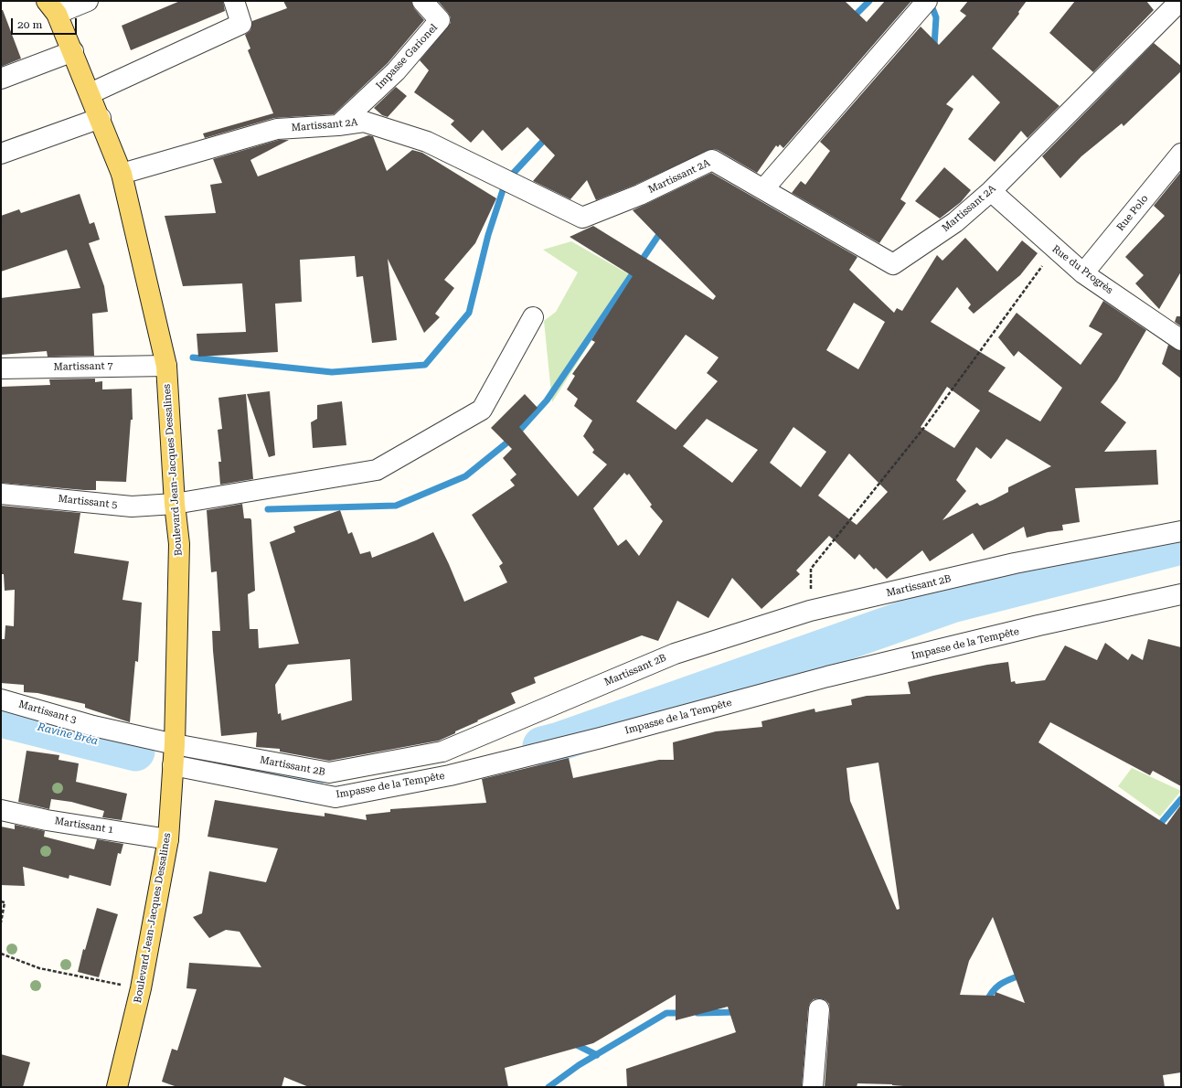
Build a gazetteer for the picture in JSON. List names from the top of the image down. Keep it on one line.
{"streets":{"main road":["Boulevard Jean-Jacques Dessalines"],"street":["Impasse Garionel","Martissant 2A","Rue Polo","Rue du Progrès","Martissant 7","Martissant 5","Martissant 2B","Impasse de la Tempête","Martissant 3","Martissant 1"]},"crossings":[["Impasse Garionel","Martissant 2A"],["Martissant 2A","Rue du Progrès"],["Martissant 2A","Boulevard Jean-Jacques Dessalines"],["Rue Polo","Rue du Progrès"],["Martissant 7","Boulevard Jean-Jacques Dessalines"],["Boulevard Jean-Jacques Dessalines","Martissant 5"],["Boulevard Jean-Jacques Dessalines","Martissant 2B"],["Boulevard Jean-Jacques Dessalines","Impasse de la Tempête"],["Boulevard Jean-Jacques Dessalines","Martissant 1"],["Martissant 2B","Martissant 3"]],"water":["Ravine Bréa"],"scale_bar":"20 m"}
